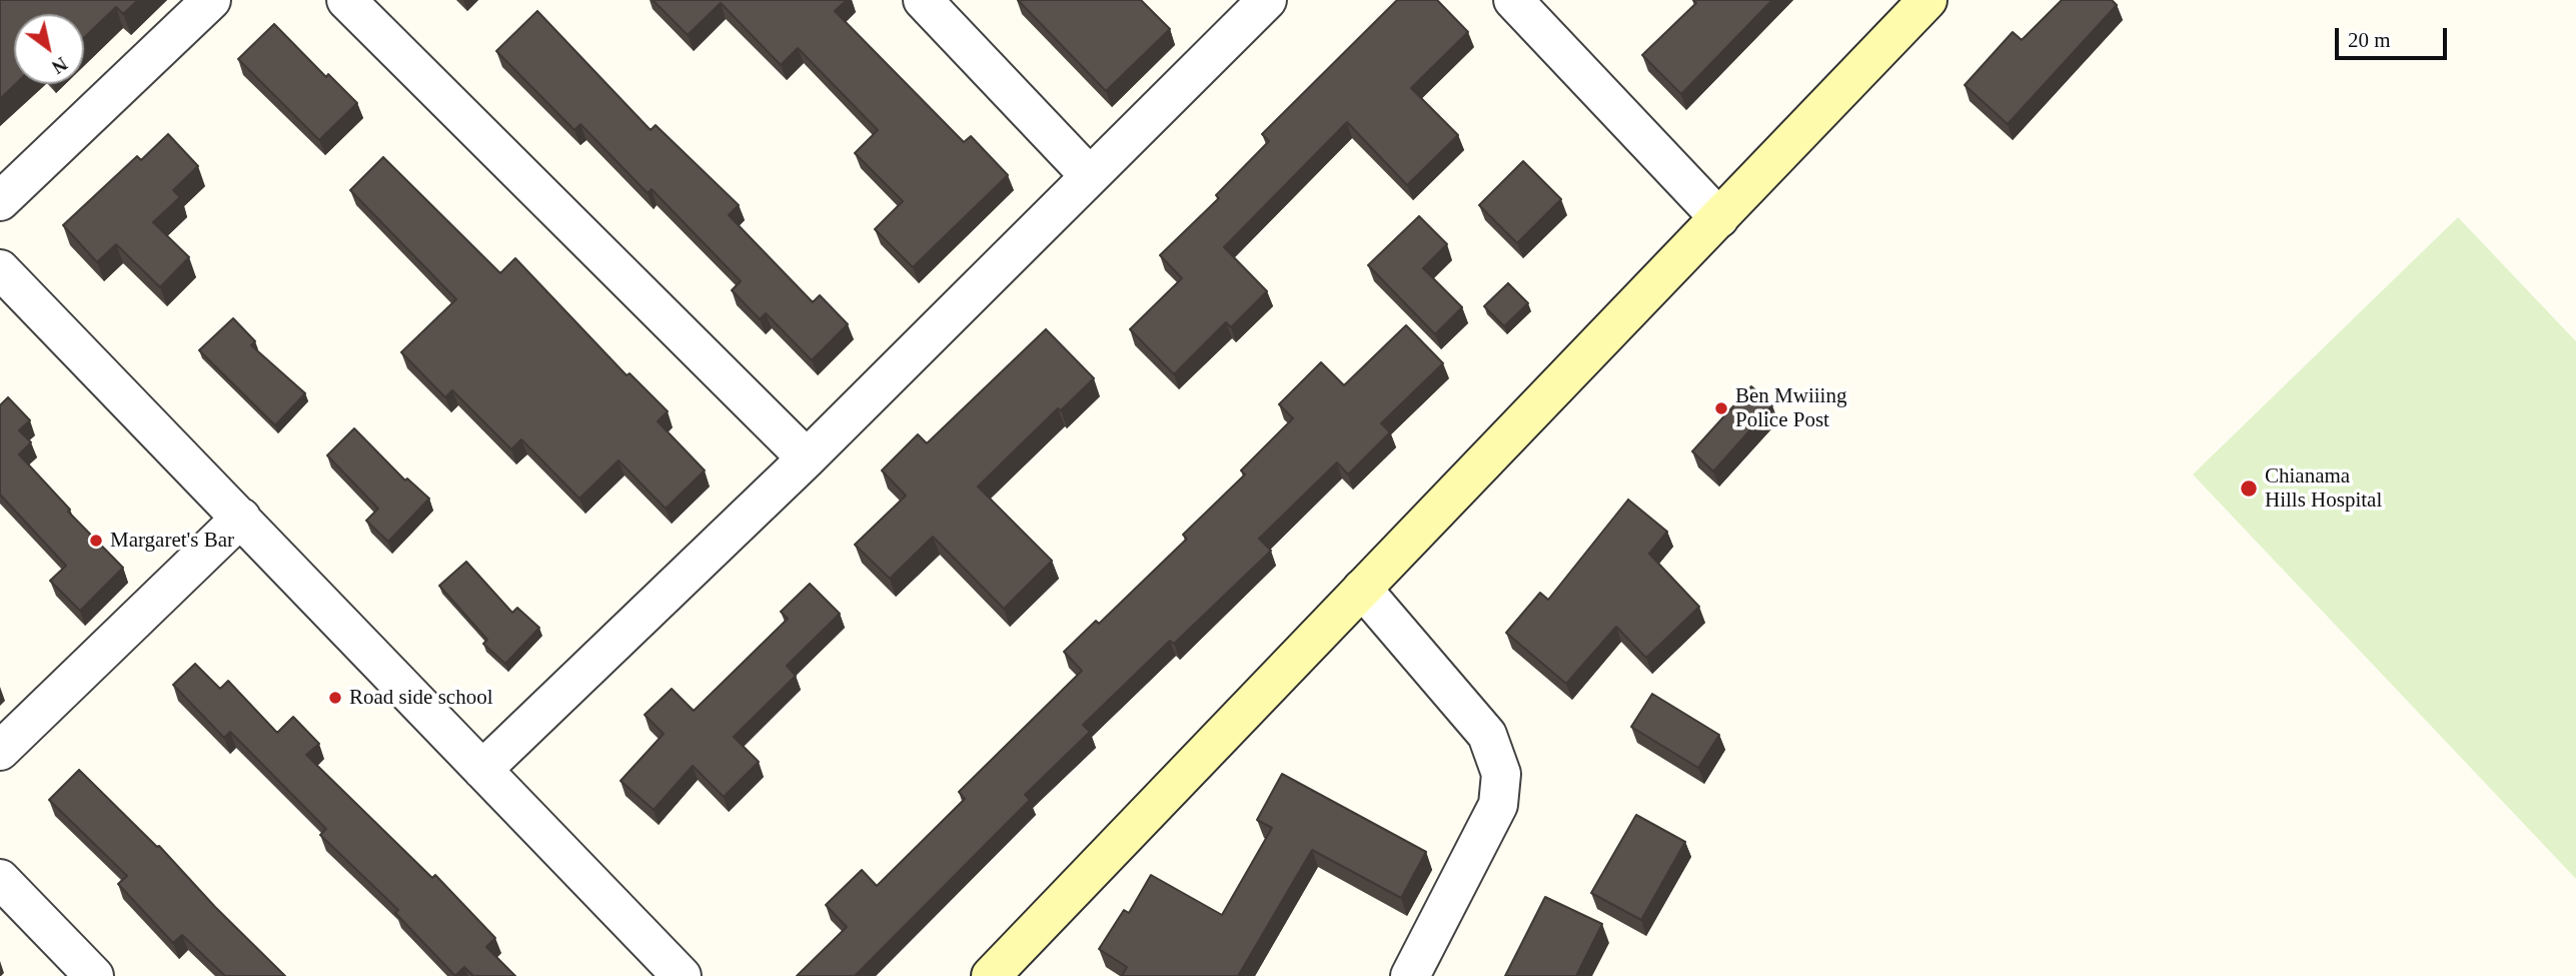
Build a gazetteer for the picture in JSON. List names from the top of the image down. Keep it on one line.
{"places":["Ben Mwiiing Police Post","Chianama Hills Hospital","Margaret's Bar","Road side school"],"scale_bar":"20 m","north":"bottom right"}
